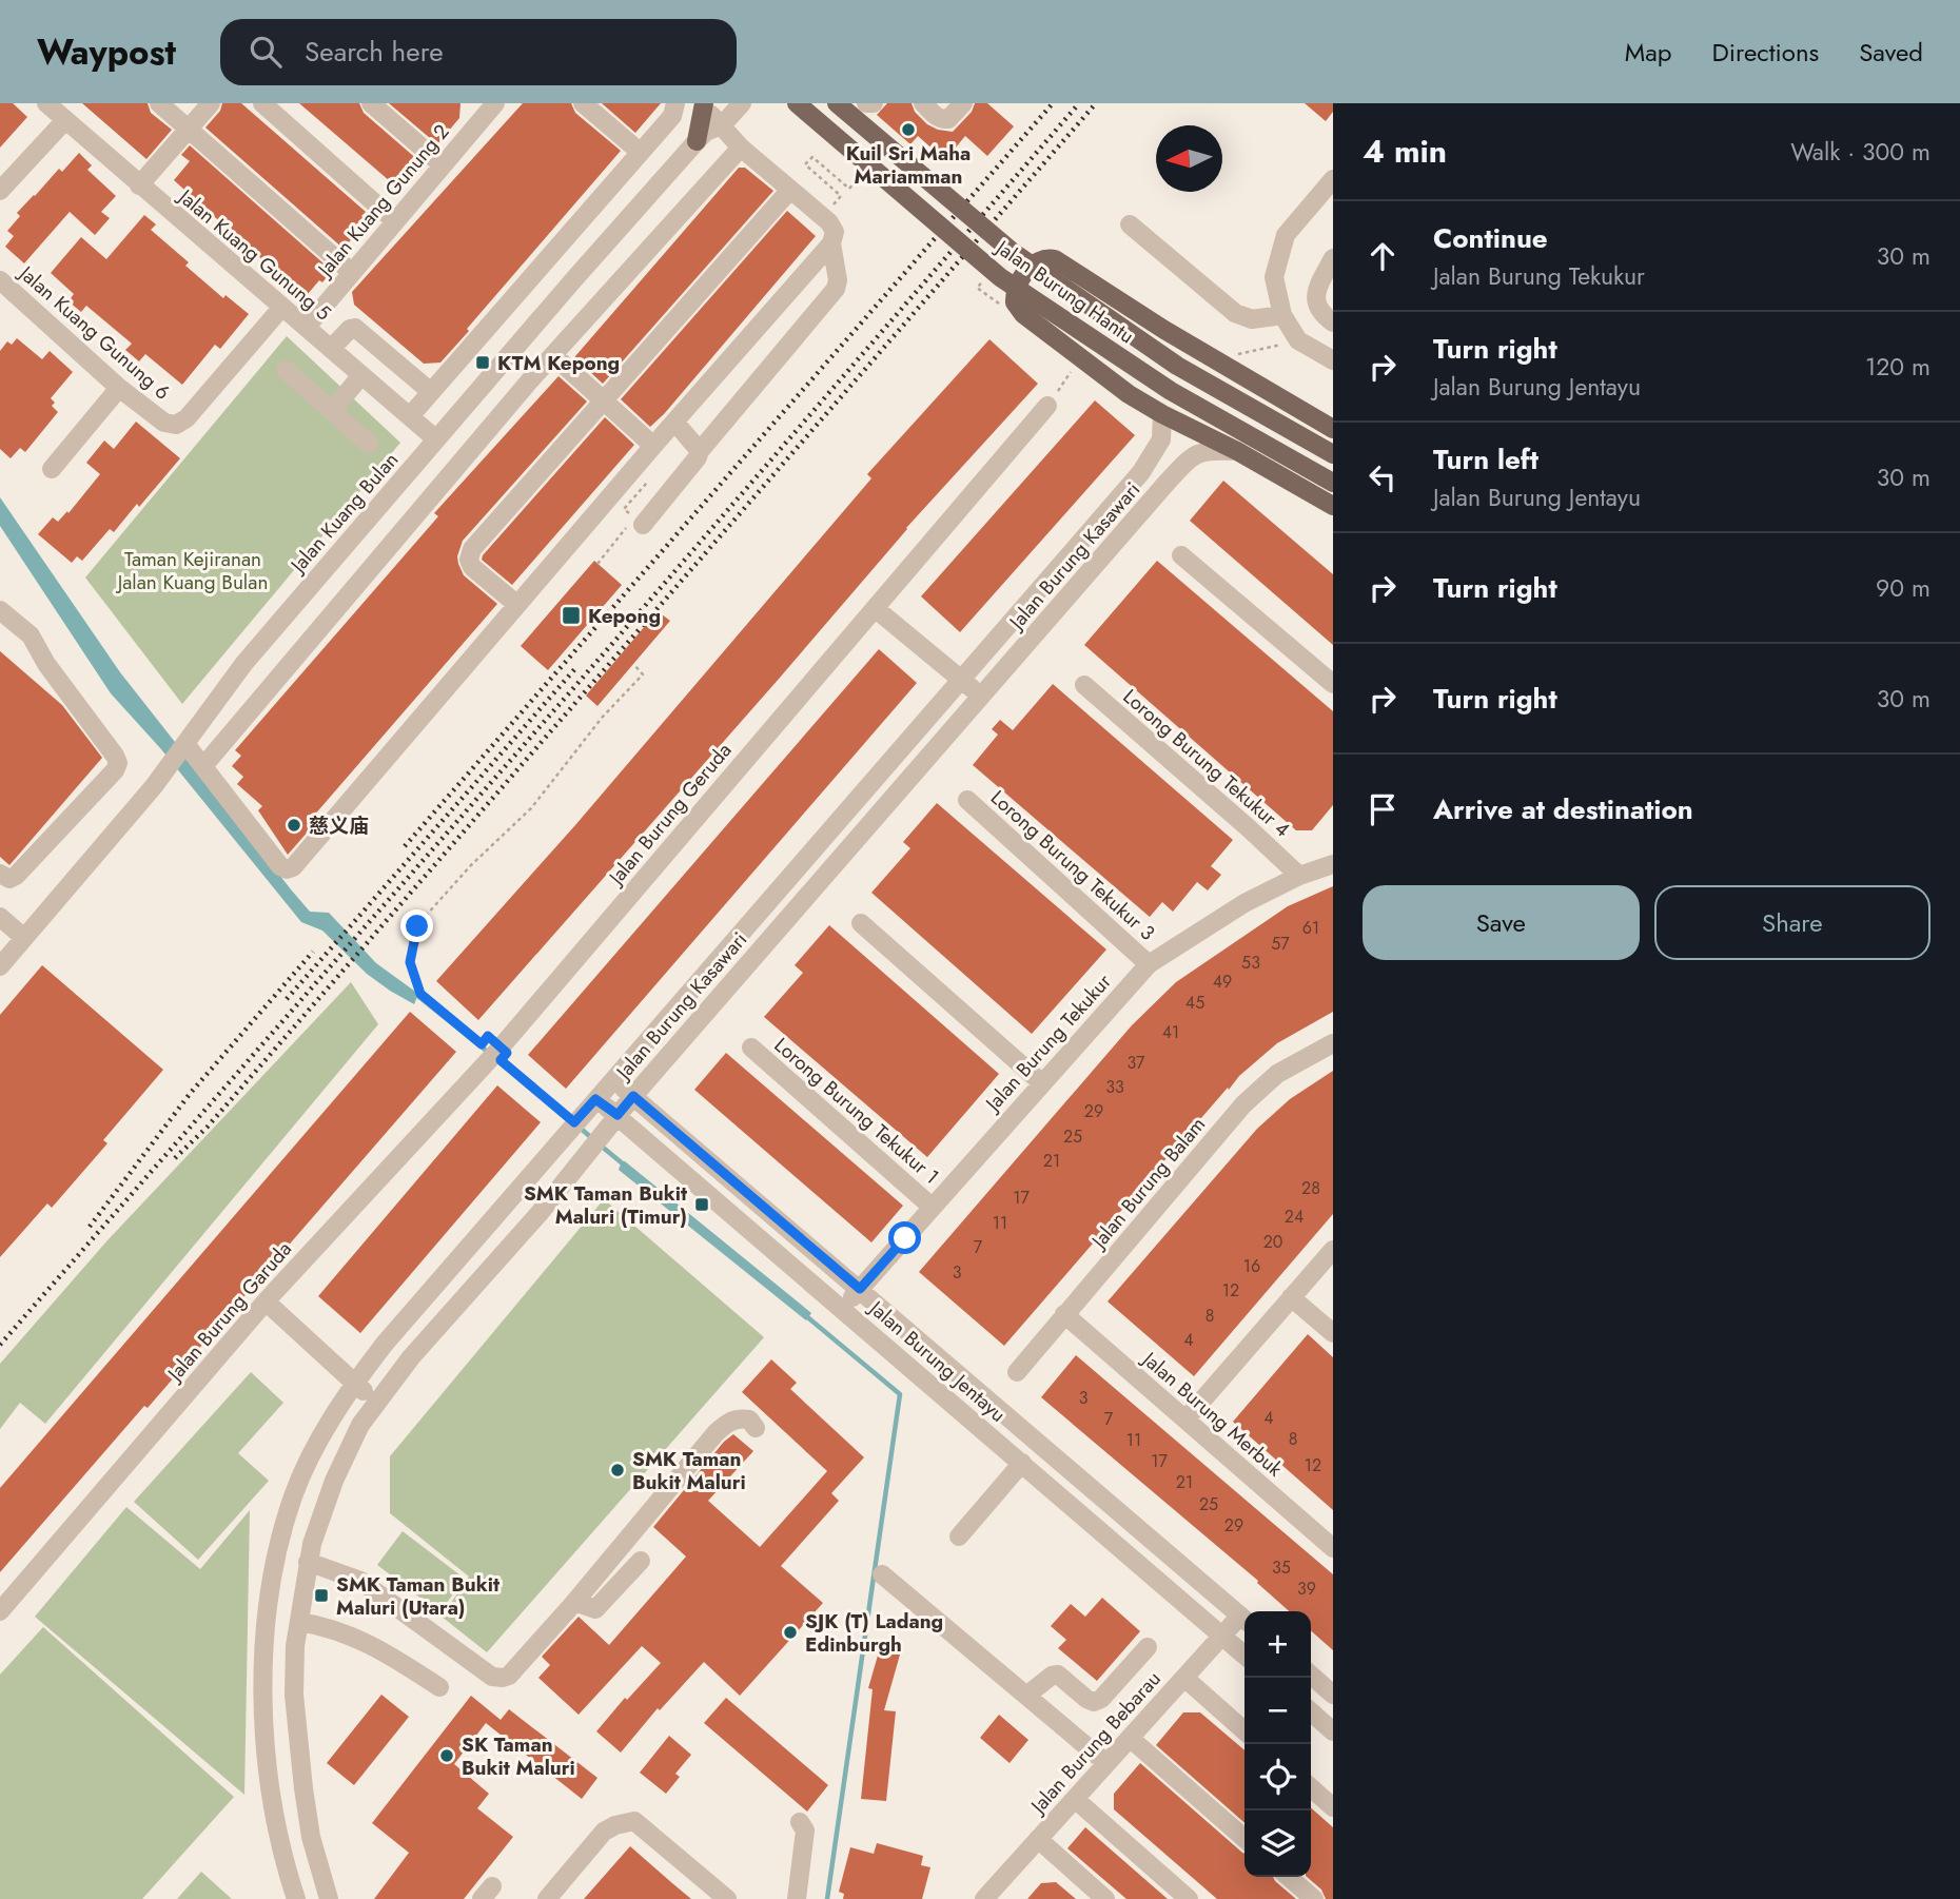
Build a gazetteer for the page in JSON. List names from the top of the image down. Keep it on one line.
{"streets":{"main road":["Jalan Burung Hantu"],"street":["Jalan Kuang Gunung 2","Jalan Kuang Gunung 5","Jalan Kuang Gunung 6","Jalan Kuang Bulan","Jalan Burung Kasawari","Lorong Burung Tekukur 4","Jalan Burung Geruda","Lorong Burung Tekukur 3","Jalan Burung Tekukur","Lorong Burung Tekukur 1","Jalan Burung Balam","Jalan Burung Garuda","Jalan Burung Jentayu","Jalan Burung Merbuk","Jalan Burung Bebarau"]},"crossings":[["Jalan Kuang Gunung 2","Jalan Kuang Gunung 5"],["Jalan Kuang Gunung 5","Jalan Kuang Gunung 6"],["Jalan Kuang Gunung 5","Jalan Kuang Bulan"],["Jalan Burung Kasawari","Jalan Burung Jentayu"],["Lorong Burung Tekukur 4","Jalan Burung Tekukur"],["Jalan Burung Geruda","Jalan Burung Garuda"],["Lorong Burung Tekukur 3","Jalan Burung Tekukur"],["Jalan Burung Tekukur","Lorong Burung Tekukur 1"],["Jalan Burung Tekukur","Jalan Burung Jentayu"],["Jalan Burung Balam","Jalan Burung Merbuk"],["Jalan Burung Jentayu","Jalan Burung Bebarau"]],"parks":["Taman Kejiranan Jalan Kuang Bulan"],"places":{"other":["Kuil Sri Maha Mariamman","慈义庙","SMK Taman Bukit Maluri","SJK (T) Ladang Edinburgh","SK Taman Bukit Maluri"],"transit":["KTM Kepong","Kepong","SMK Taman Bukit Maluri (Timur)","SMK Taman Bukit Maluri (Utara)"]},"house_numbers":["61","57","53","49","45","41","37","33","29","25","21","28","17","24","11","20","7","16","3","12","8","4","3","4","7","8","11","17","12","21","25","29","35","39"],"north":"left","page":{"header":"Waypost","search":"Search here","nav":["Map","Directions","Saved"],"heading":["4 min","Walk · 300 m"],"list":[["Continue","Jalan Burung Tekukur","30 m"],["Turn right","Jalan Burung Jentayu","120 m"],["Turn left","Jalan Burung Jentayu","30 m"],["Turn right","90 m"],["Turn right","30 m"],"Arrive at destination"],"buttons":["Save","Share"],"map_buttons":["+","−"]}}
